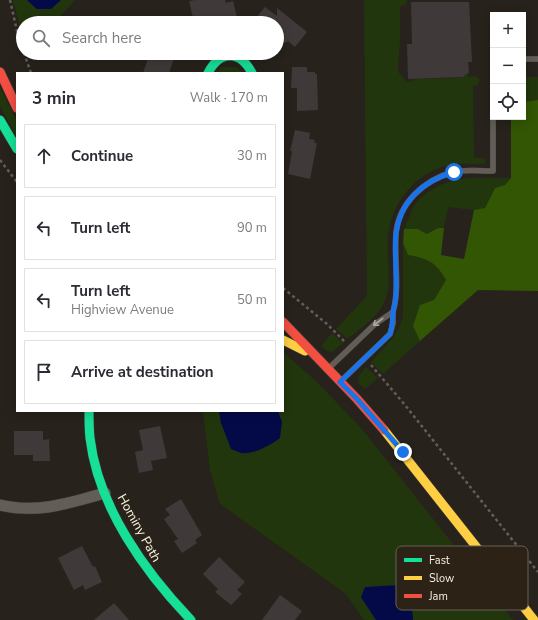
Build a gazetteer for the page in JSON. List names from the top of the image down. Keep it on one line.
{"streets":{"street":["Hominy Path"]},"legend":["Fast","Slow","Jam"],"page":{"map_buttons":["+","−"],"search":"Search here","heading":["3 min","Walk · 170 m"],"list":[["Continue","30 m"],["Turn left","90 m"],["Turn left","Highview Avenue","50 m"],"Arrive at destination"]}}
